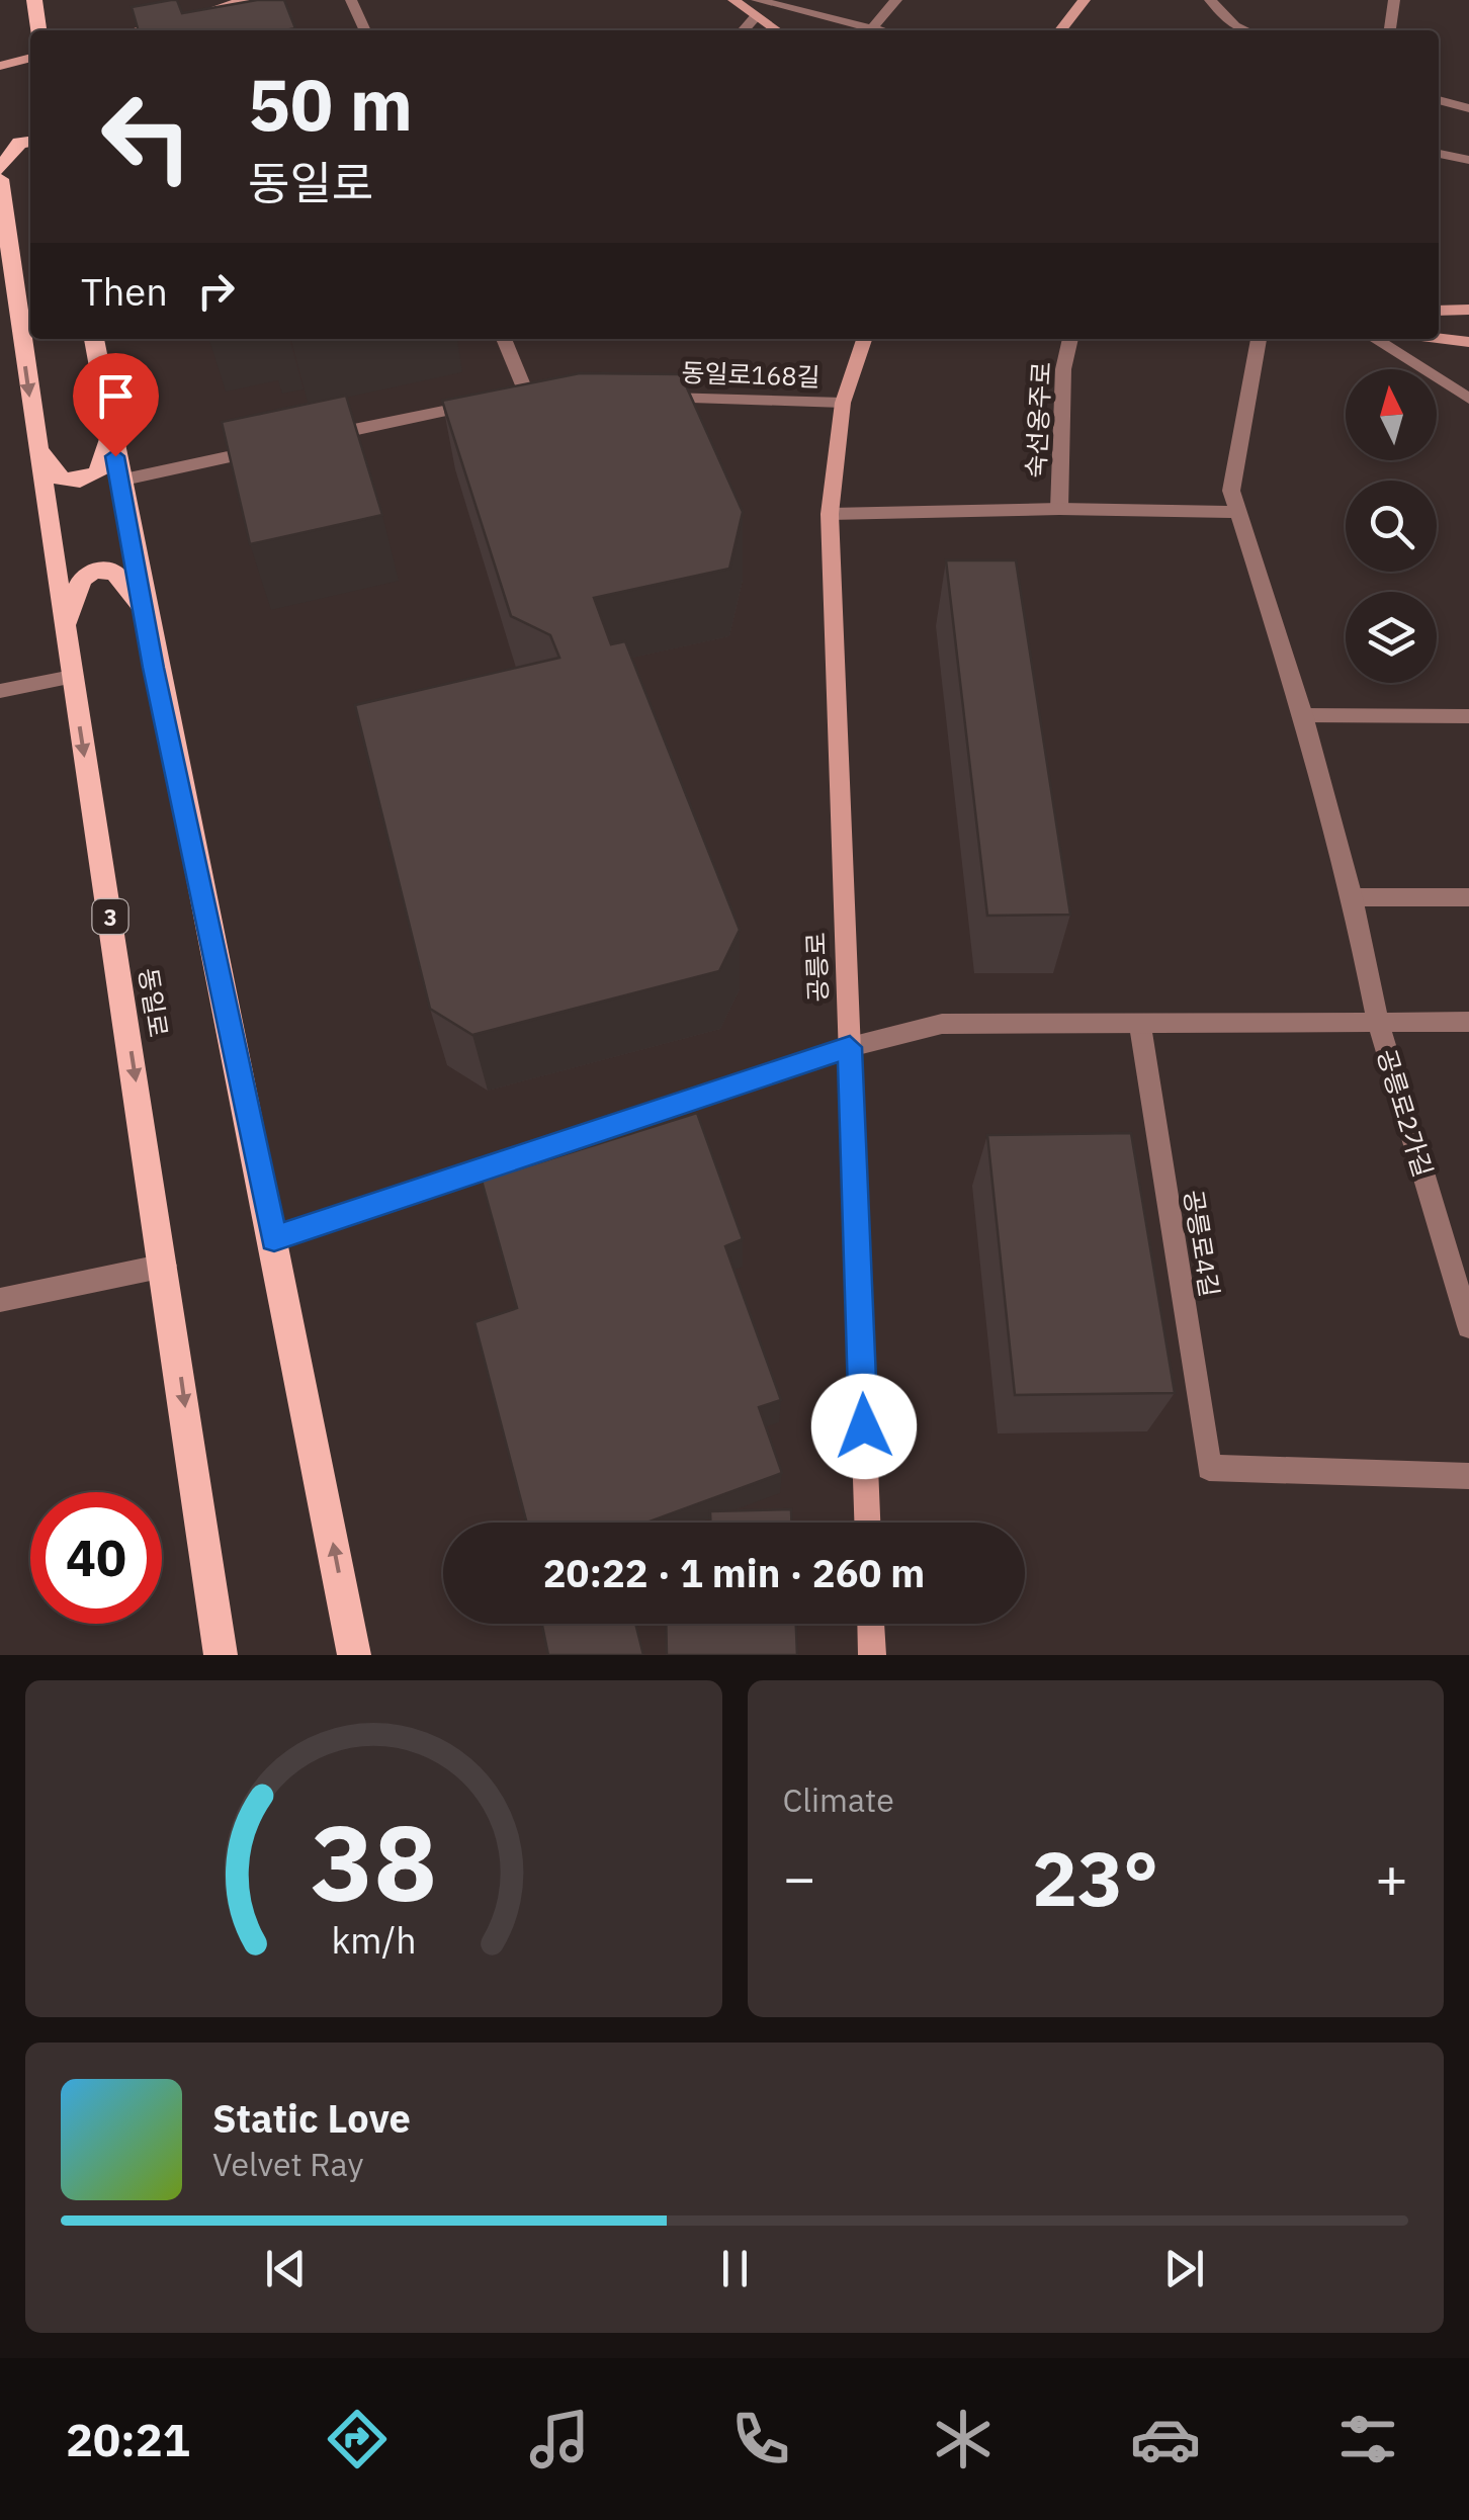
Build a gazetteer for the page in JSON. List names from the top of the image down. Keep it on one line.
{"streets":{"main road":["3","동일로"],"street":["동일로168길","숙선옹주로","공릉로","공릉로2가길","공릉로4길"]},"crossings":[["동일로168길","공릉로"]],"north":"top","page":{"turn":["50 m","동일로"],"then":"Then","limit":"40","trip":"20:22 · 1 min · 260 m","tile":"Climate","heat":["−","23°","+"],"song":["Static Love","Velvet Ray"],"tabs":"20:21","gauge":["38","km/h"]}}
